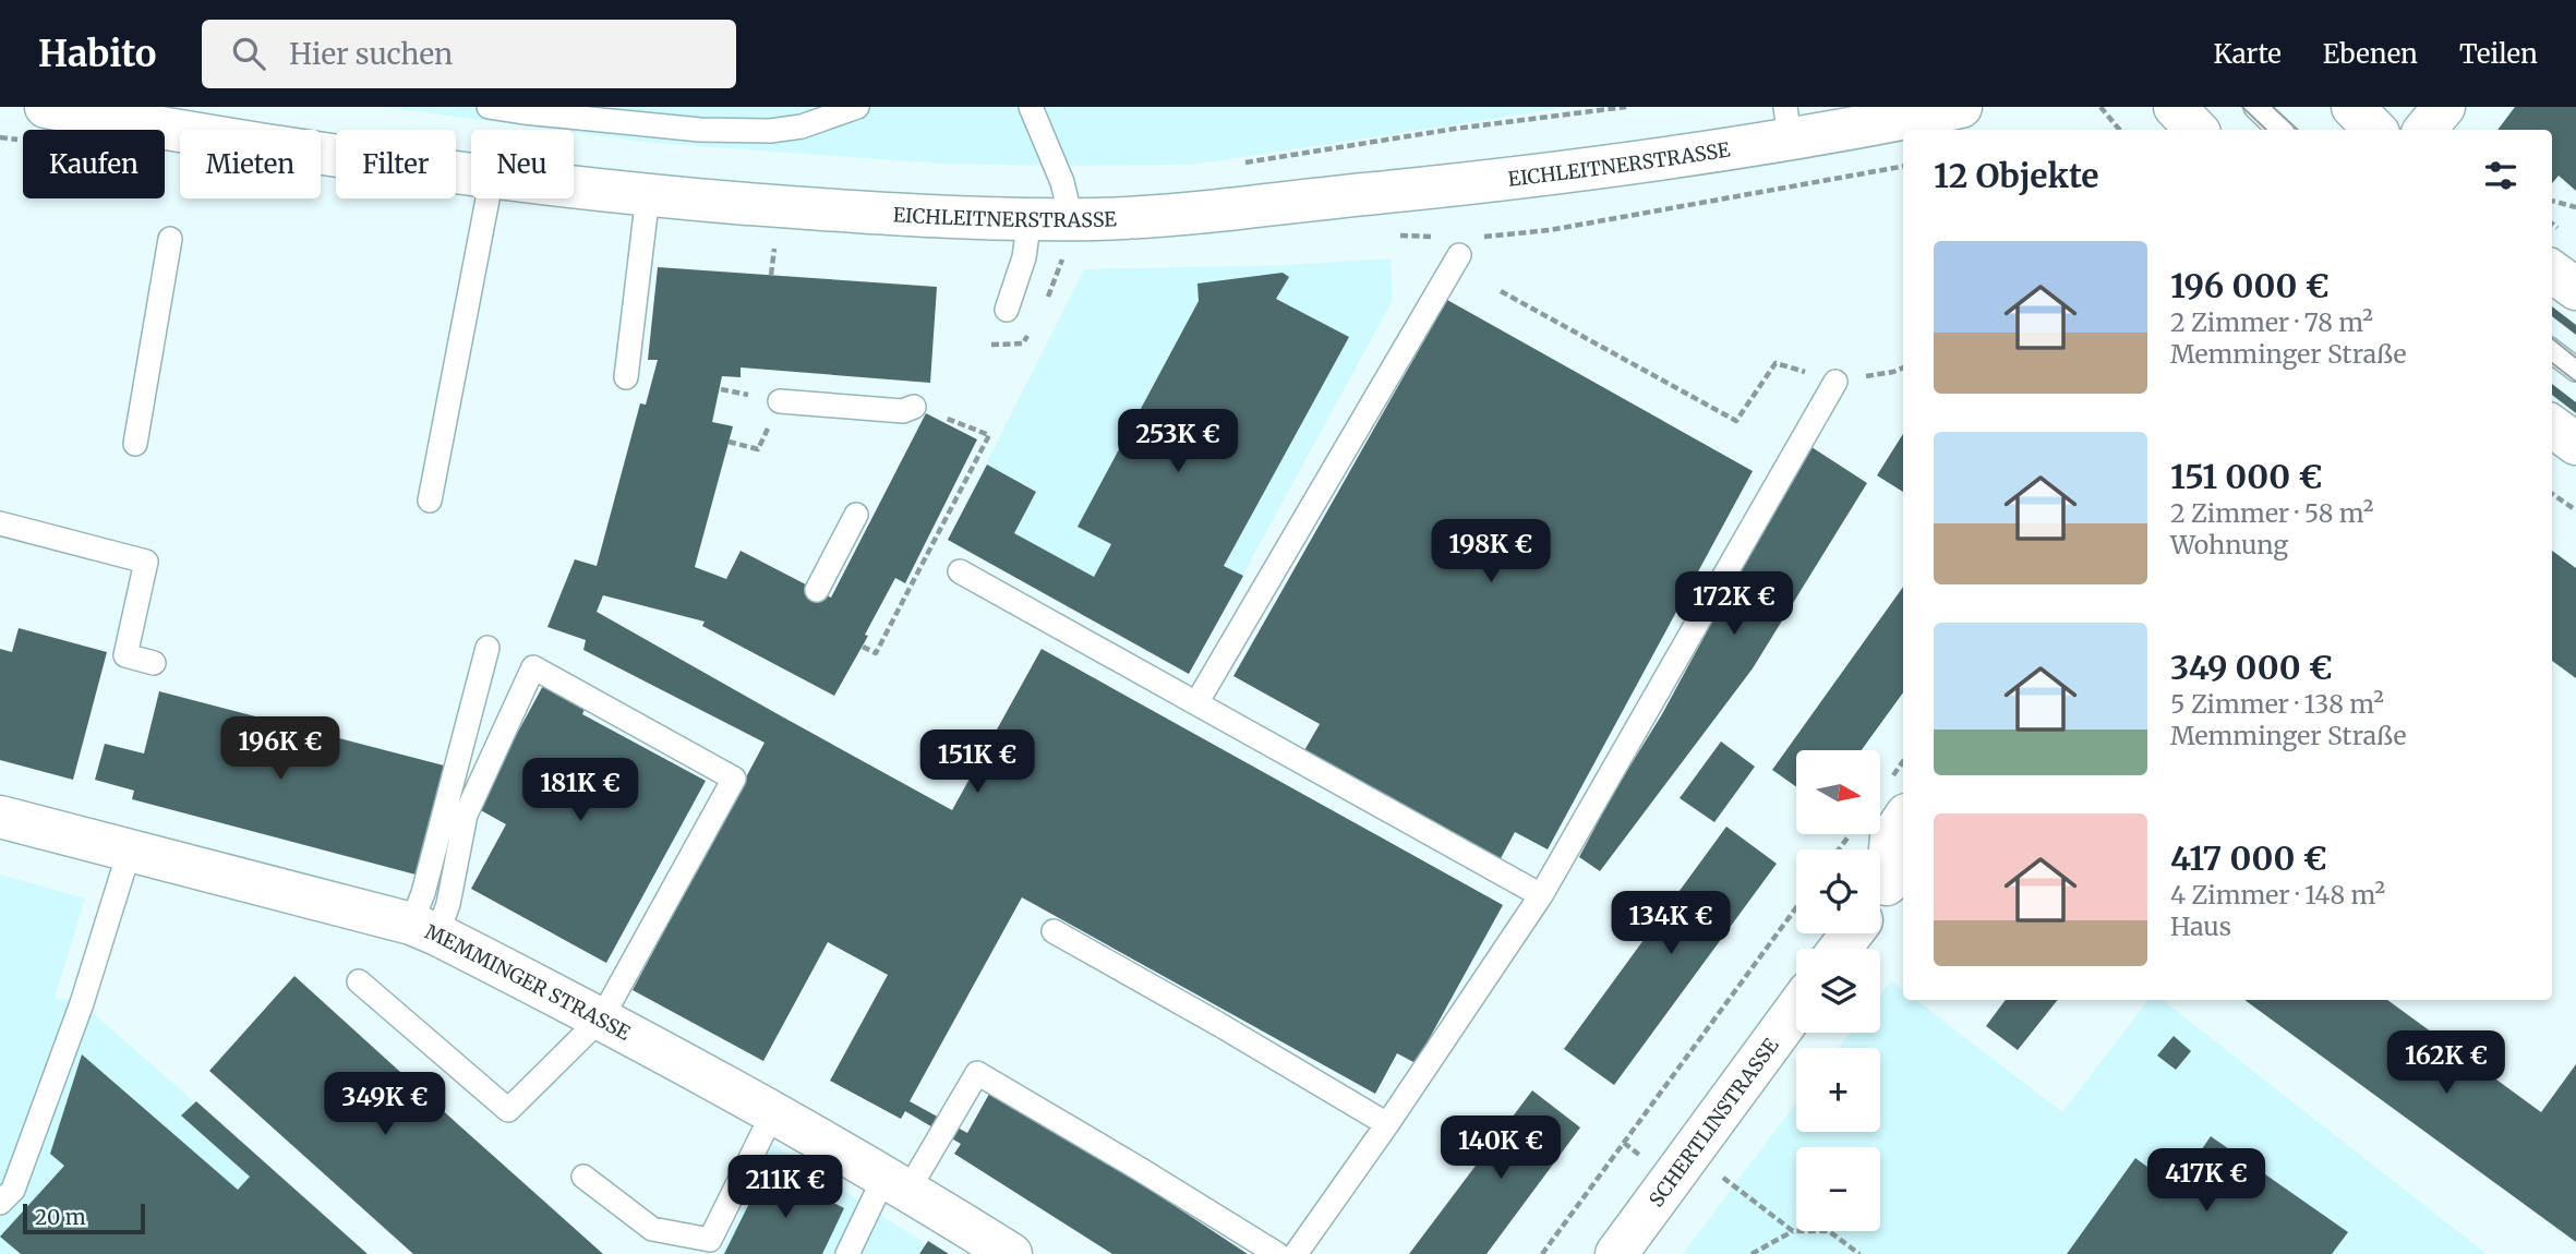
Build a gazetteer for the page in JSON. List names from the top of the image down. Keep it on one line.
{"streets":{"main road":["EICHLEITNERSTRASSE","MEMMINGER STRASSE","SCHERTLINSTRASSE"]},"scale_bar":"20 m","north":"right","page":{"header":"Habito","search":"Hier suchen","nav":["Karte","Ebenen","Teilen"],"chip":["Kaufen","Mieten","Filter","Neu"],"heading":"12 Objekte","list":[{"name":"196 000 €","note":"2 Zimmer · 78 m² · Memminger Straße"},{"name":"151 000 €","note":"2 Zimmer · 58 m² · Wohnung"},{"name":"349 000 €","note":"5 Zimmer · 138 m² · Memminger Straße"},{"name":"417 000 €","note":"4 Zimmer · 148 m² · Haus"}],"price":["253K €","198K €","172K €","196K €","151K €","181K €","134K €","162K €","349K €","140K €","417K €","211K €"],"map_buttons":["+","−"],"scale":"20 m"}}
